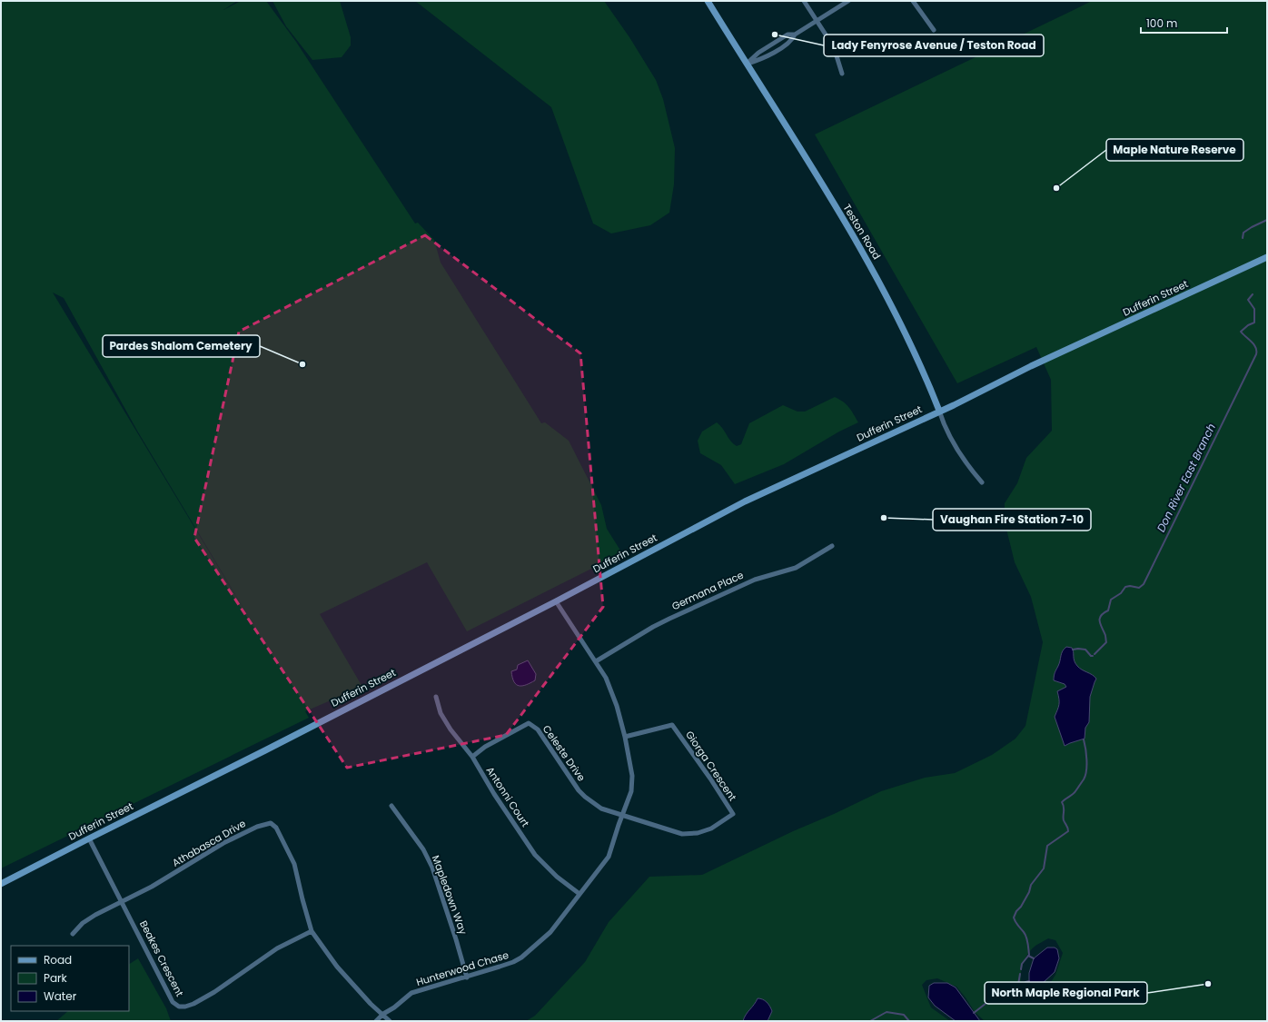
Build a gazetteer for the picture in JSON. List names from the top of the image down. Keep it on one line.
{"streets":{"main road":["Teston Road","Dufferin Street"],"street":["Germana Place","Celeste Drive","Giorga Crescent","Antonni Court","Athabasca Drive","Mapledown Way","Beakes Crescent","Hunterwood Chase"]},"crossings":[["Teston Road","Dufferin Street"],["Dufferin Street","Beakes Crescent"],["Dufferin Street","Hunterwood Chase"],["Germana Place","Hunterwood Chase"],["Celeste Drive","Giorga Crescent"],["Celeste Drive","Antonni Court"],["Celeste Drive","Hunterwood Chase"],["Giorga Crescent","Hunterwood Chase"],["Antonni Court","Hunterwood Chase"],["Athabasca Drive","Beakes Crescent"],["Athabasca Drive","Hunterwood Chase"],["Mapledown Way","Hunterwood Chase"]],"water":["Don River East Branch"],"places":["Lady Fenyrose Avenue / Teston Road","Maple Nature Reserve","Pardes Shalom Cemetery","Vaughan Fire Station 7-10","North Maple Regional Park"],"legend":["Road","Park","Water"],"scale_bar":"100 m"}
